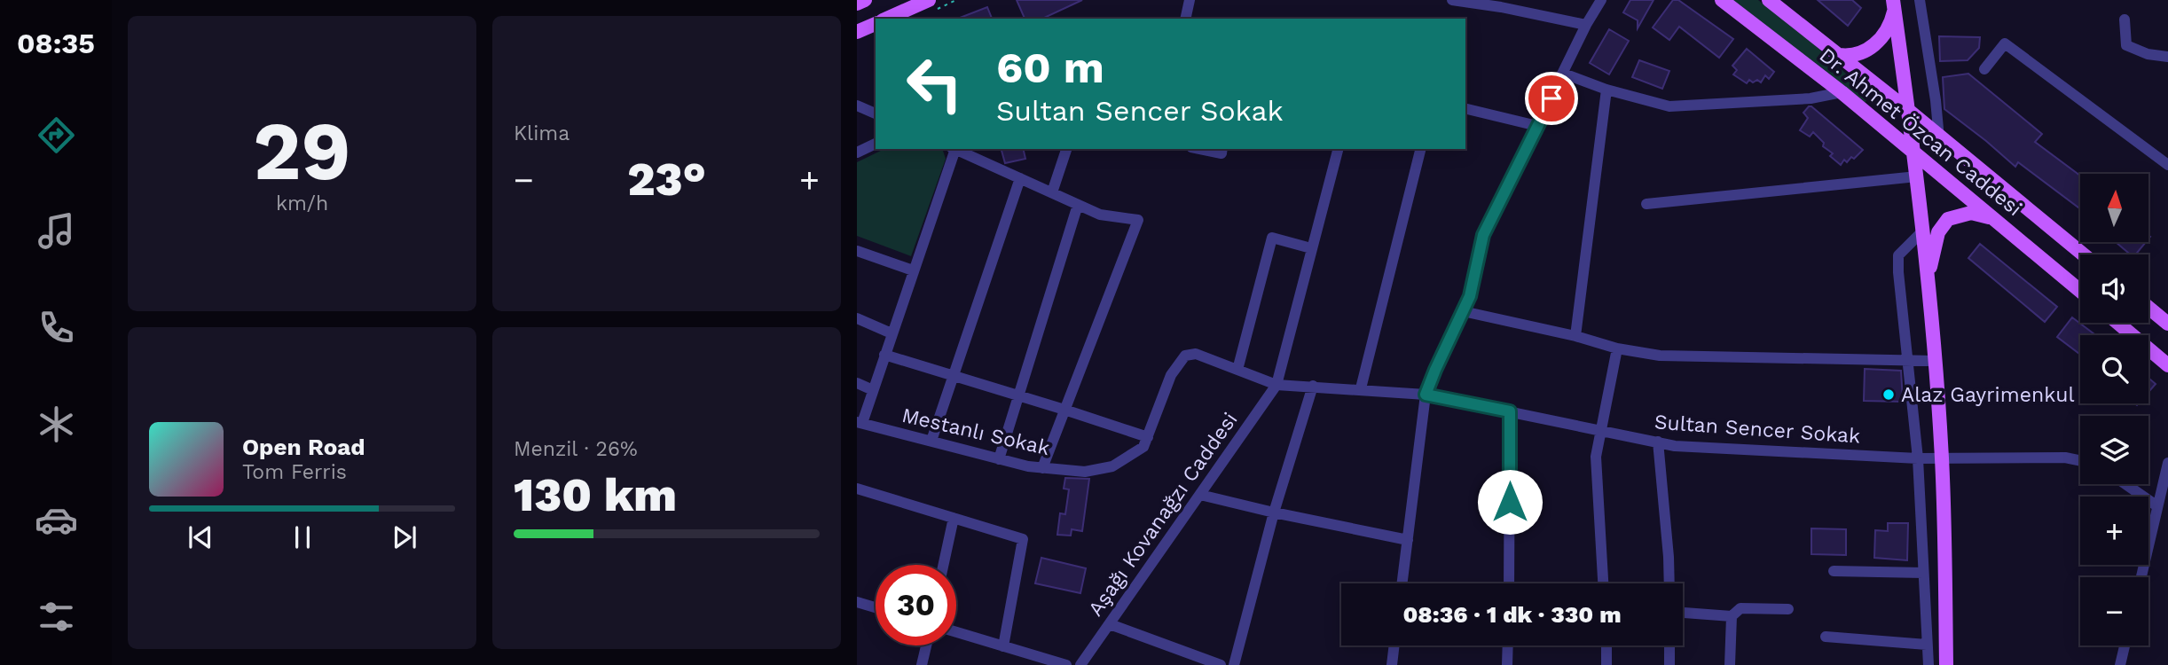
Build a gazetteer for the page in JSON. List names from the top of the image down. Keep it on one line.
{"streets":{"main road":["Dr. Ahmet Özcan Caddesi"],"street":["Sultan Sencer Sokak","Mestanlı Sokak","Aşağı Kovanağzı Caddesi"]},"crossings":[["Sultan Sencer Sokak","Mestanlı Sokak"],["Sultan Sencer Sokak","Aşağı Kovanağzı Caddesi"],["Mestanlı Sokak","Aşağı Kovanağzı Caddesi"]],"places":["Alaz Gayrimenkul"],"north":"top","page":{"tabs":"08:35","tile":[["29","km/h"],"Klima",["Menzil · 26%","130 km"]],"turn":["60 m","Sultan Sencer Sokak"],"heat":["−","23°","+"],"map_buttons":["+","−"],"song":["Open Road","Tom Ferris"],"limit":"30","trip":"08:36 · 1 dk · 330 m"}}
